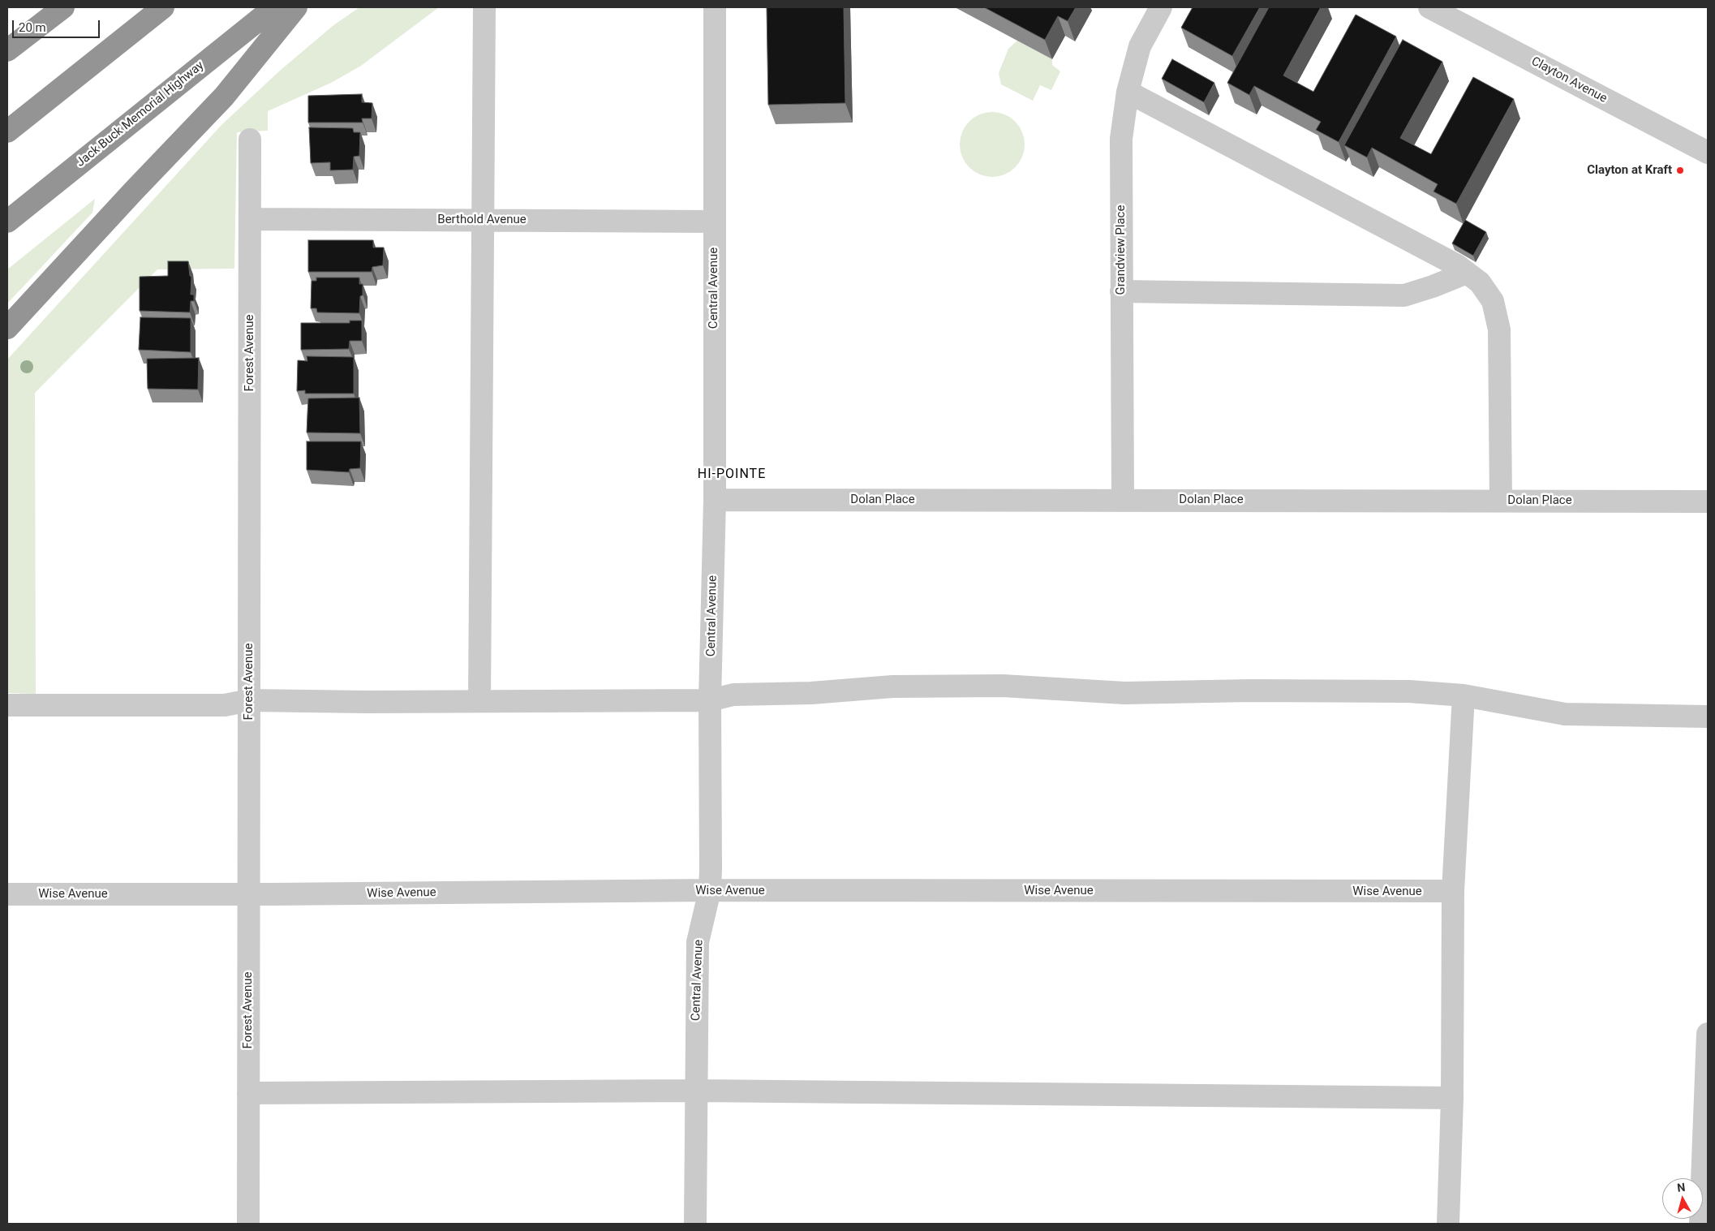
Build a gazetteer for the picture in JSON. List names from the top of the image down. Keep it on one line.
{"streets":{"highway":["Jack Buck Memorial Highway"],"street":["Clayton Avenue","Berthold Avenue","Grandview Place","Central Avenue","Forest Avenue","Dolan Place","Wise Avenue"]},"crossings":[["Berthold Avenue","Central Avenue"],["Berthold Avenue","Forest Avenue"],["Grandview Place","Dolan Place"],["Central Avenue","Dolan Place"],["Central Avenue","Wise Avenue"],["Forest Avenue","Wise Avenue"]],"districts":["HI-POINTE"],"places":["Clayton at Kraft"],"scale_bar":"20 m","north":"top"}
